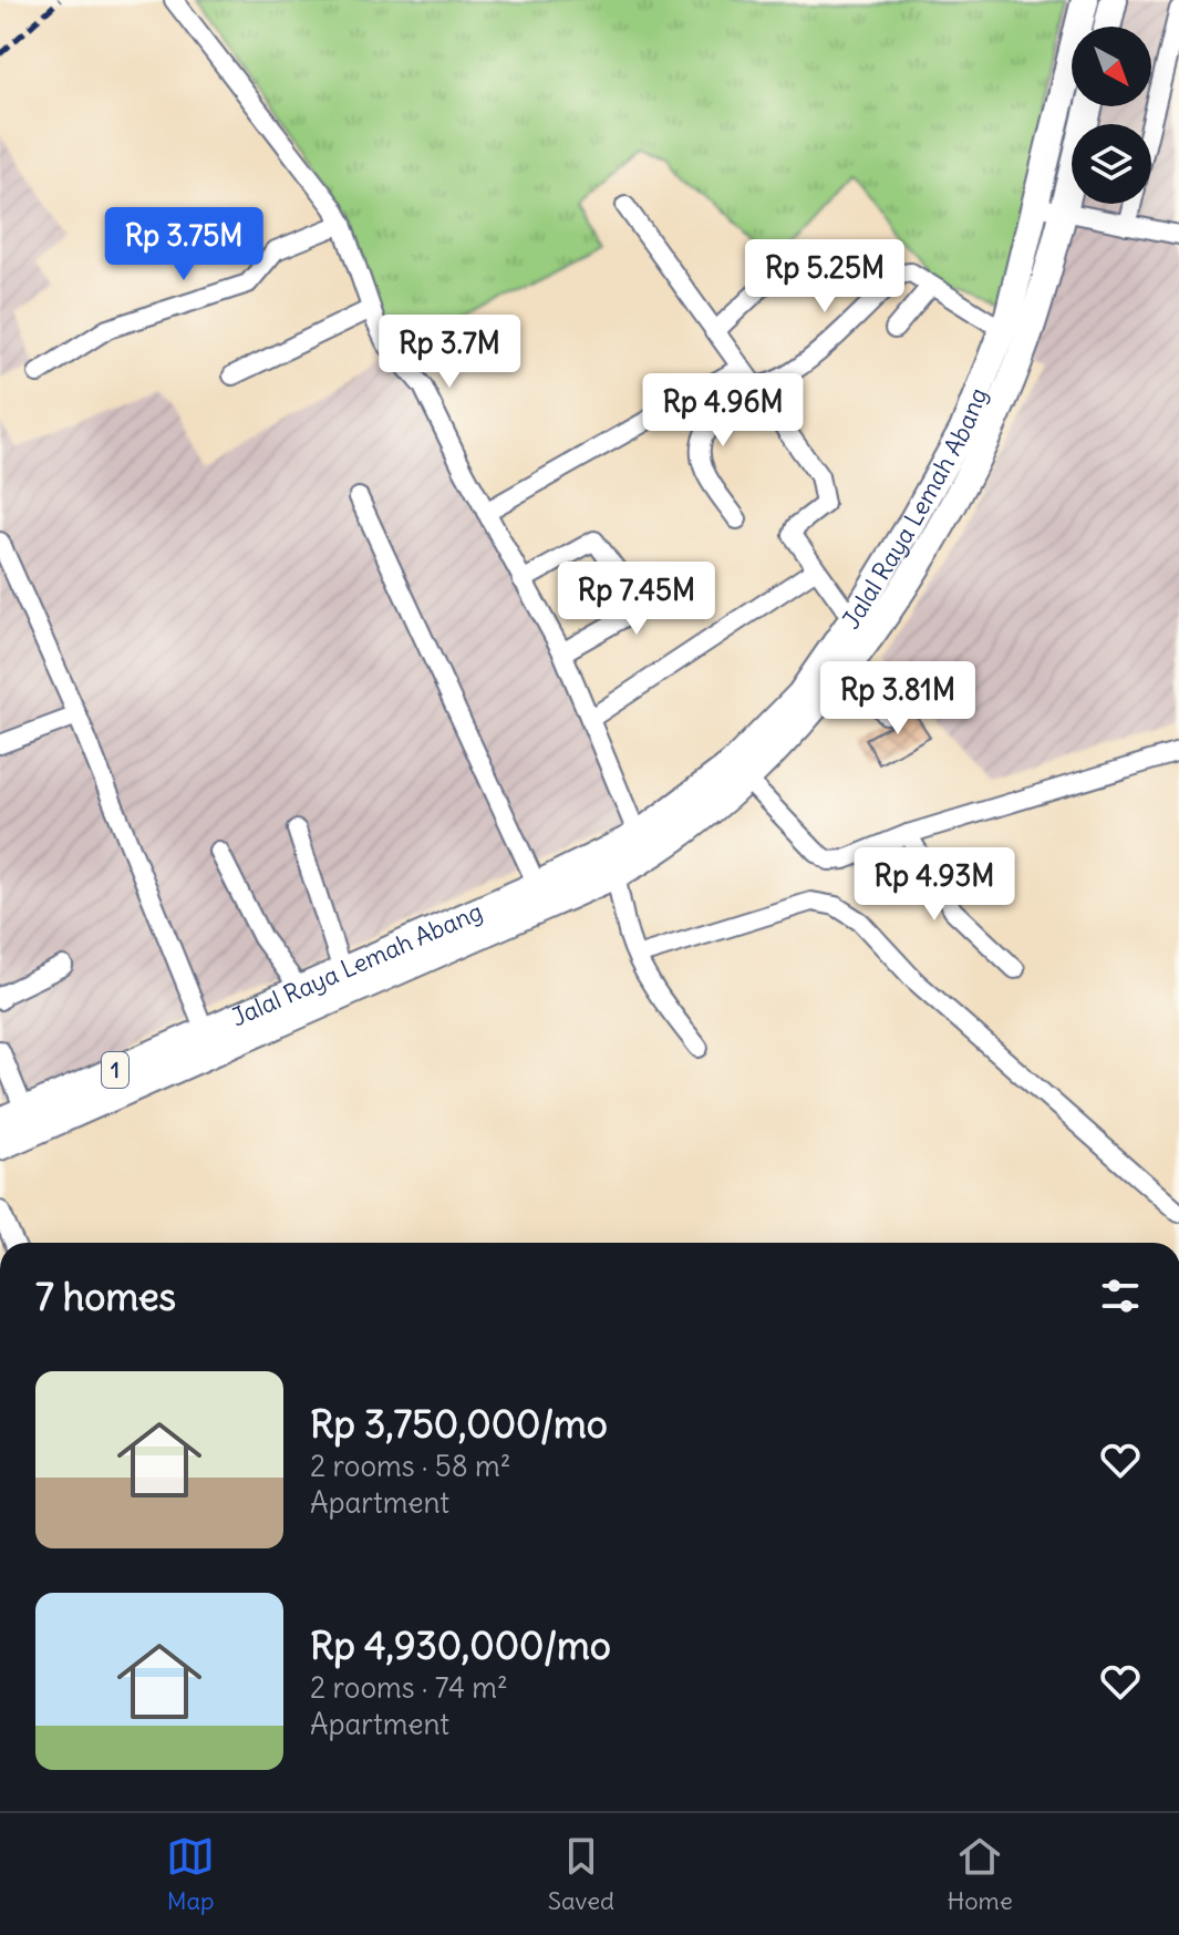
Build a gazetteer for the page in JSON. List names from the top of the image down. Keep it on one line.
{"streets":{"highway":["Jalal Raya Lemah Abang","1"]},"crossings":[["Jalal Raya Lemah Abang","1"]],"north":"bottom right","page":{"price":["Rp 3.75M","Rp 5.25M","Rp 3.7M","Rp 4.96M","Rp 7.45M","Rp 3.81M","Rp 4.93M"],"heading":"7 homes","list":[{"name":"Rp 3,750,000/mo","note":"2 rooms · 58 m² · Apartment"},{"name":"Rp 4,930,000/mo","note":"2 rooms · 74 m² · Apartment"}],"tabs":["Map","Saved","Home"]}}
